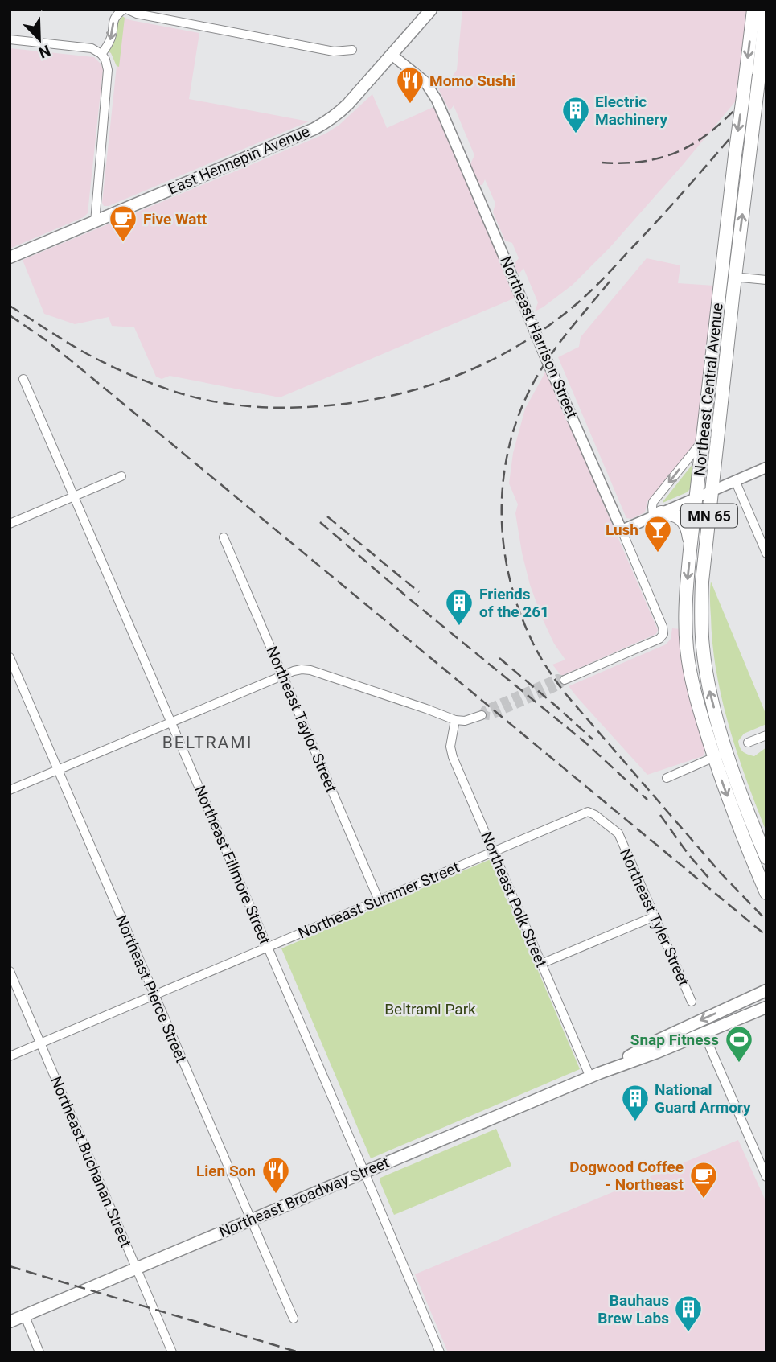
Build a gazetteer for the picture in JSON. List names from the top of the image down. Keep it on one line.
{"streets":{"main road":["East Hennepin Avenue","Northeast Central Avenue","MN 65","Northeast Broadway Street"],"street":["Northeast Harrison Street","Northeast Taylor Street","Northeast Fillmore Street","Northeast Polk Street","Northeast Summer Street","Northeast Tyler Street","Northeast Pierce Street","Northeast Buchanan Street"]},"crossings":[["East Hennepin Avenue","Northeast Harrison Street"],["Northeast Taylor Street","Northeast Summer Street"],["Northeast Fillmore Street","Northeast Summer Street"],["Northeast Fillmore Street","Northeast Broadway Street"],["Northeast Polk Street","Northeast Summer Street"],["Northeast Polk Street","Northeast Broadway Street"],["Northeast Summer Street","Northeast Tyler Street"],["Northeast Summer Street","Northeast Pierce Street"],["Northeast Summer Street","Northeast Buchanan Street"],["Northeast Pierce Street","Northeast Broadway Street"],["Northeast Buchanan Street","Northeast Broadway Street"]],"districts":["BELTRAMI"],"parks":["Beltrami Park"],"places":{"restaurant":["Momo Sushi","Lien Son"],"building":["Electric Machinery","Friends of the 261","National Guard Armory","Bauhaus Brew Labs"],"cafe":["Five Watt","Dogwood Coffee - Northeast"],"bar":["Lush"],"sports":["Snap Fitness"]},"north":"bottom right"}
